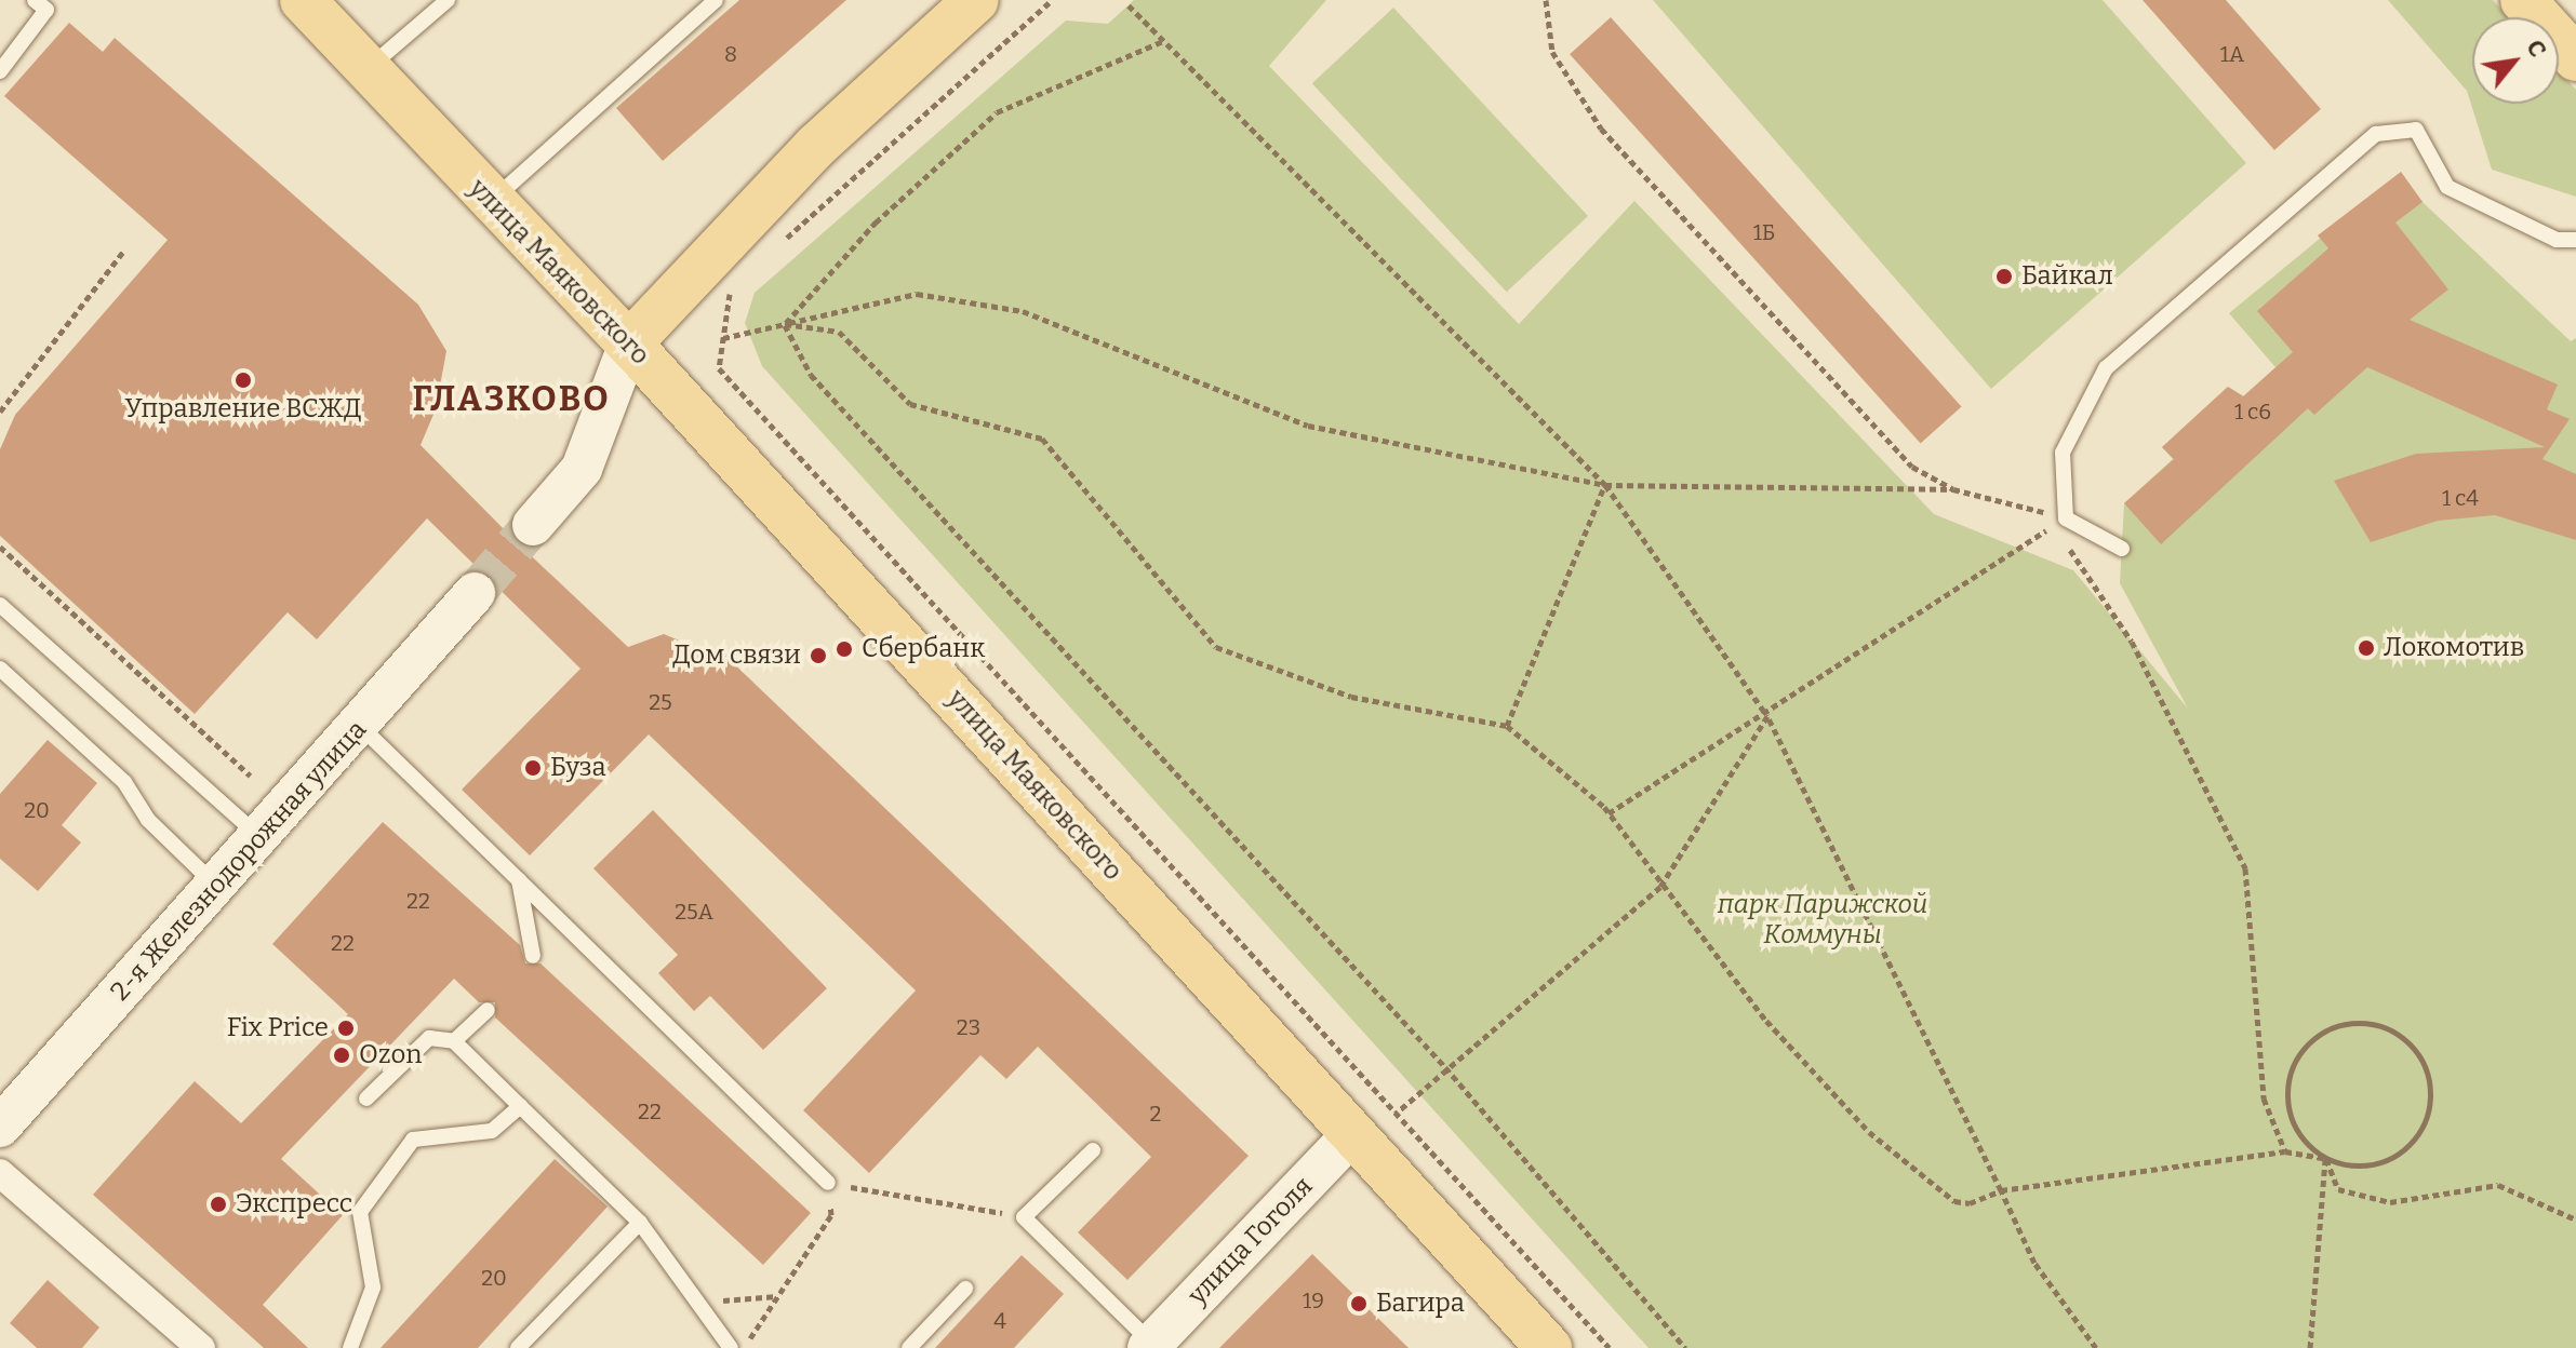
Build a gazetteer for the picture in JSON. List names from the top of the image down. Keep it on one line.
{"streets":{"main road":["улица Маяковского","2-я Железнодорожная улица","улица Гоголя"]},"crossings":[["улица Маяковского","улица Гоголя"]],"districts":["ГЛАЗКОВО"],"parks":["парк Парижской Коммуны"],"places":["Байкал","Управление ВСЖД","Локомотив","Сбербанк","Дом связи","Буза","Fix Price","Ozon","Экспресс","Багира"],"house_numbers":["8","1А","1Б","1 с6","1 с4","25","20","22","25А","22","23","22","2","20","19","4"],"north":"top right"}
